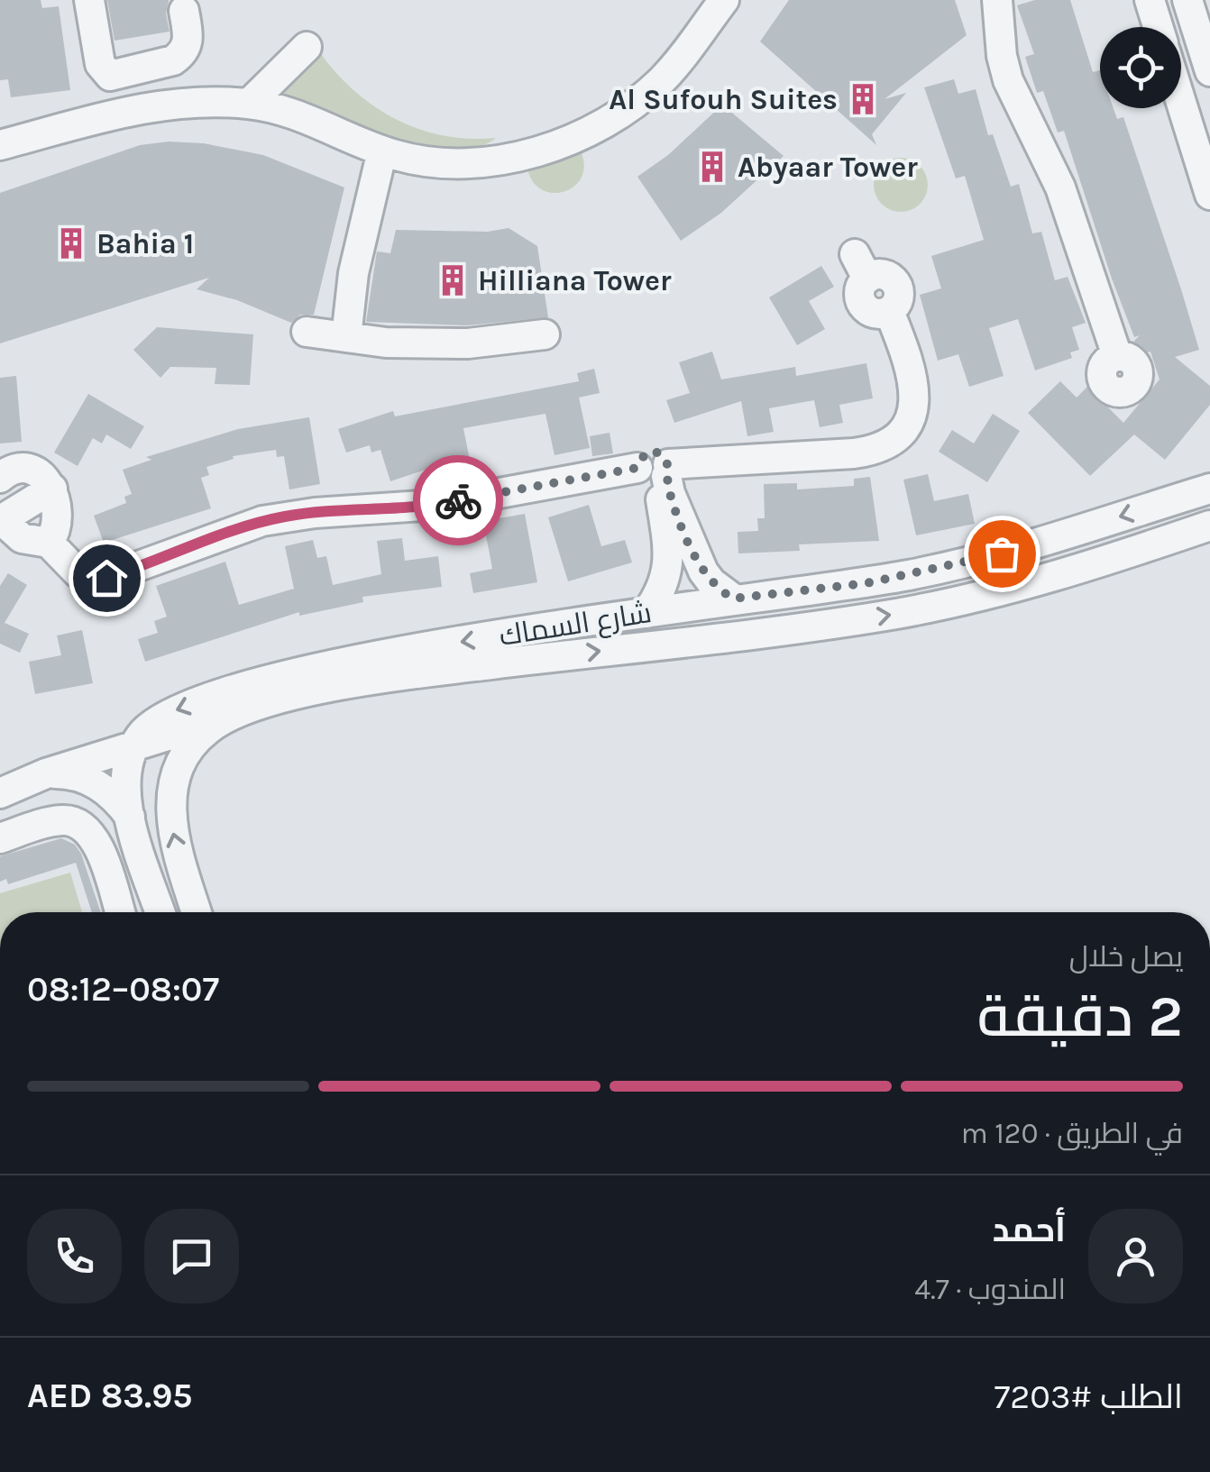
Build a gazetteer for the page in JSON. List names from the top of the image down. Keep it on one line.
{"streets":{"street":["شارع السماك"]},"places":{"building":["Al Sufouh Suites","Abyaar Tower","Bahia 1","Hilliana Tower"]},"page":{"heading":["2 دقيقة","يصل خلال","08:07–08:12"],"panel":["أحمد","المندوب · 4.7","الطلب #7203","AED 83.95"],"bar":"في الطريق · 120 m"}}
